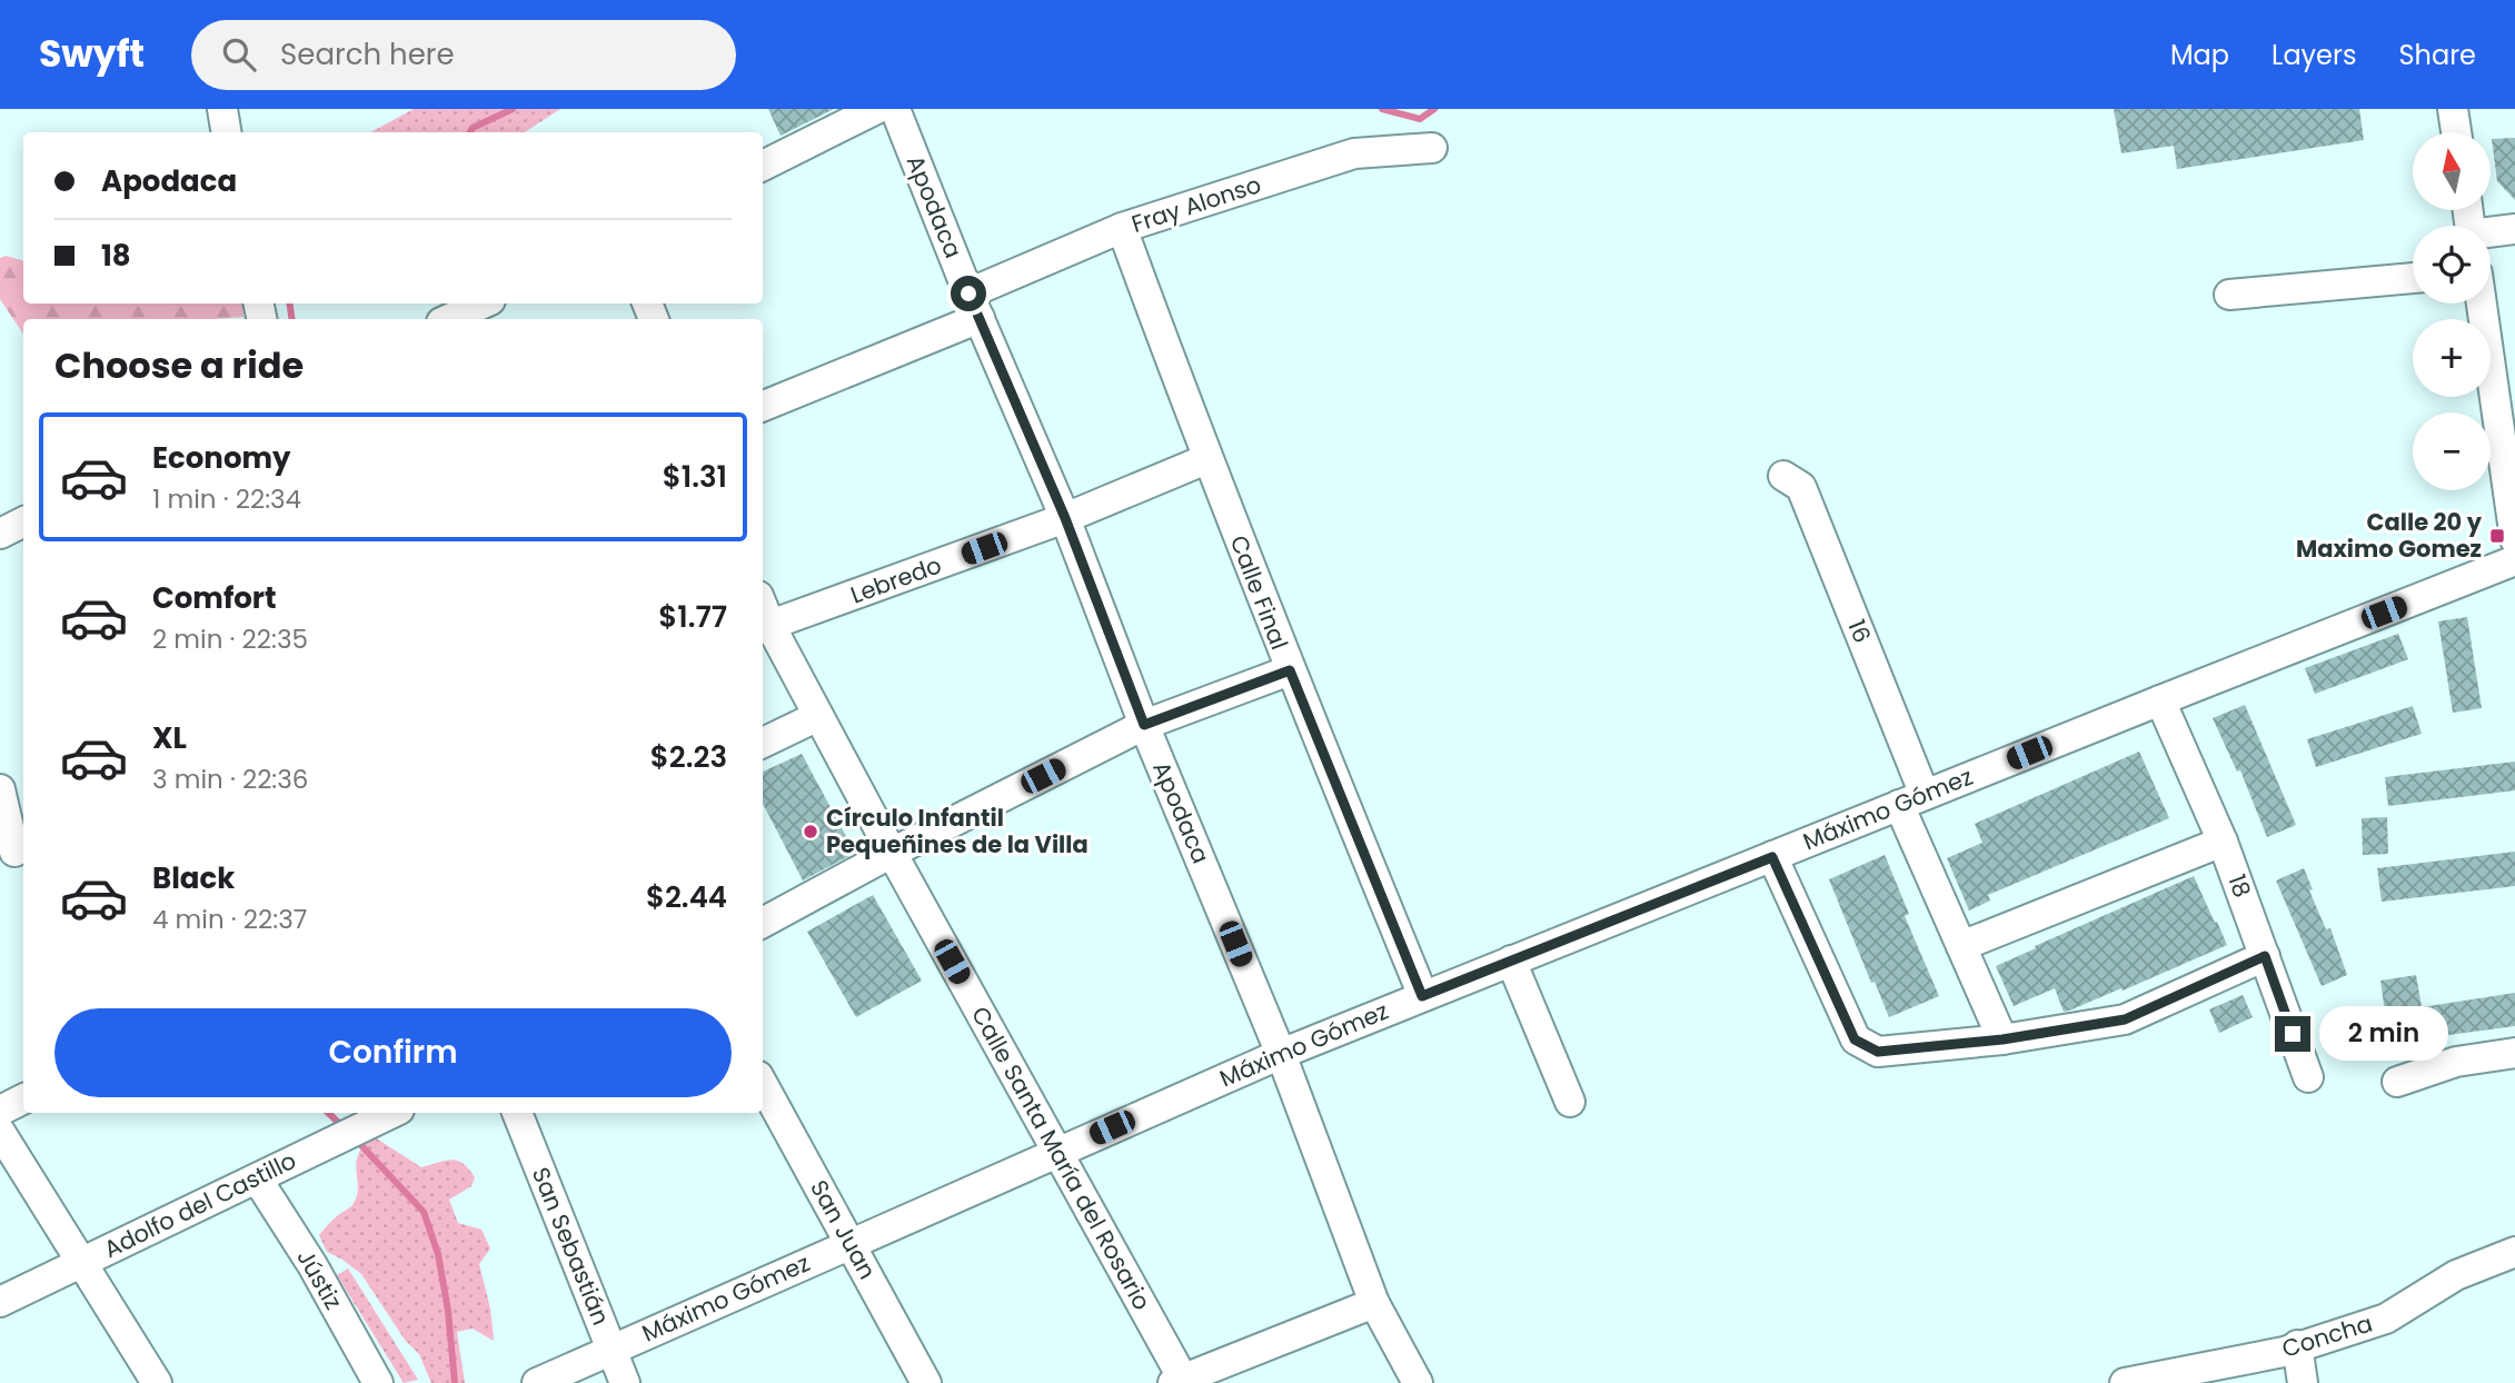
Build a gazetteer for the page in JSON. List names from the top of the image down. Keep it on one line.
{"streets":{"street":["Fray Alonso","Apodaca","Lebredo","Calle Final","16","Máximo Gómez","18","Calle Santa María del Rosario","Adolfo del Castillo","San Juan","San Sebastián","Jústiz","Concha"]},"crossings":[["Fray Alonso","Apodaca"],["Fray Alonso","Calle Final"],["Apodaca","Lebredo"],["Apodaca","Máximo Gómez"],["Lebredo","Calle Final"],["Lebredo","Calle Santa María del Rosario"],["Calle Final","Máximo Gómez"],["16","Máximo Gómez"],["Máximo Gómez","18"],["Máximo Gómez","Calle Santa María del Rosario"],["Máximo Gómez","San Juan"],["Máximo Gómez","San Sebastián"],["Adolfo del Castillo","Jústiz"]],"places":{"transit":["Calle 20 y Maximo Gomez"],"other":["Círculo Infantil Pequeñines de la Villa"]},"north":"top","page":{"header":"Swyft","search":"Search here","nav":["Map","Layers","Share"],"map_buttons":["+","−"],"banner":["Apodaca","18"],"heading":"Choose a ride","list":[{"name":"Economy","note":"1 min · 22:34","value":"$1.31"},{"name":"Comfort","note":"2 min · 22:35","value":"$1.77"},{"name":"XL","note":"3 min · 22:36","value":"$2.23"},{"name":"Black","note":"4 min · 22:37","value":"$2.44"}],"buttons":"Confirm","bubble":"2 min"}}
